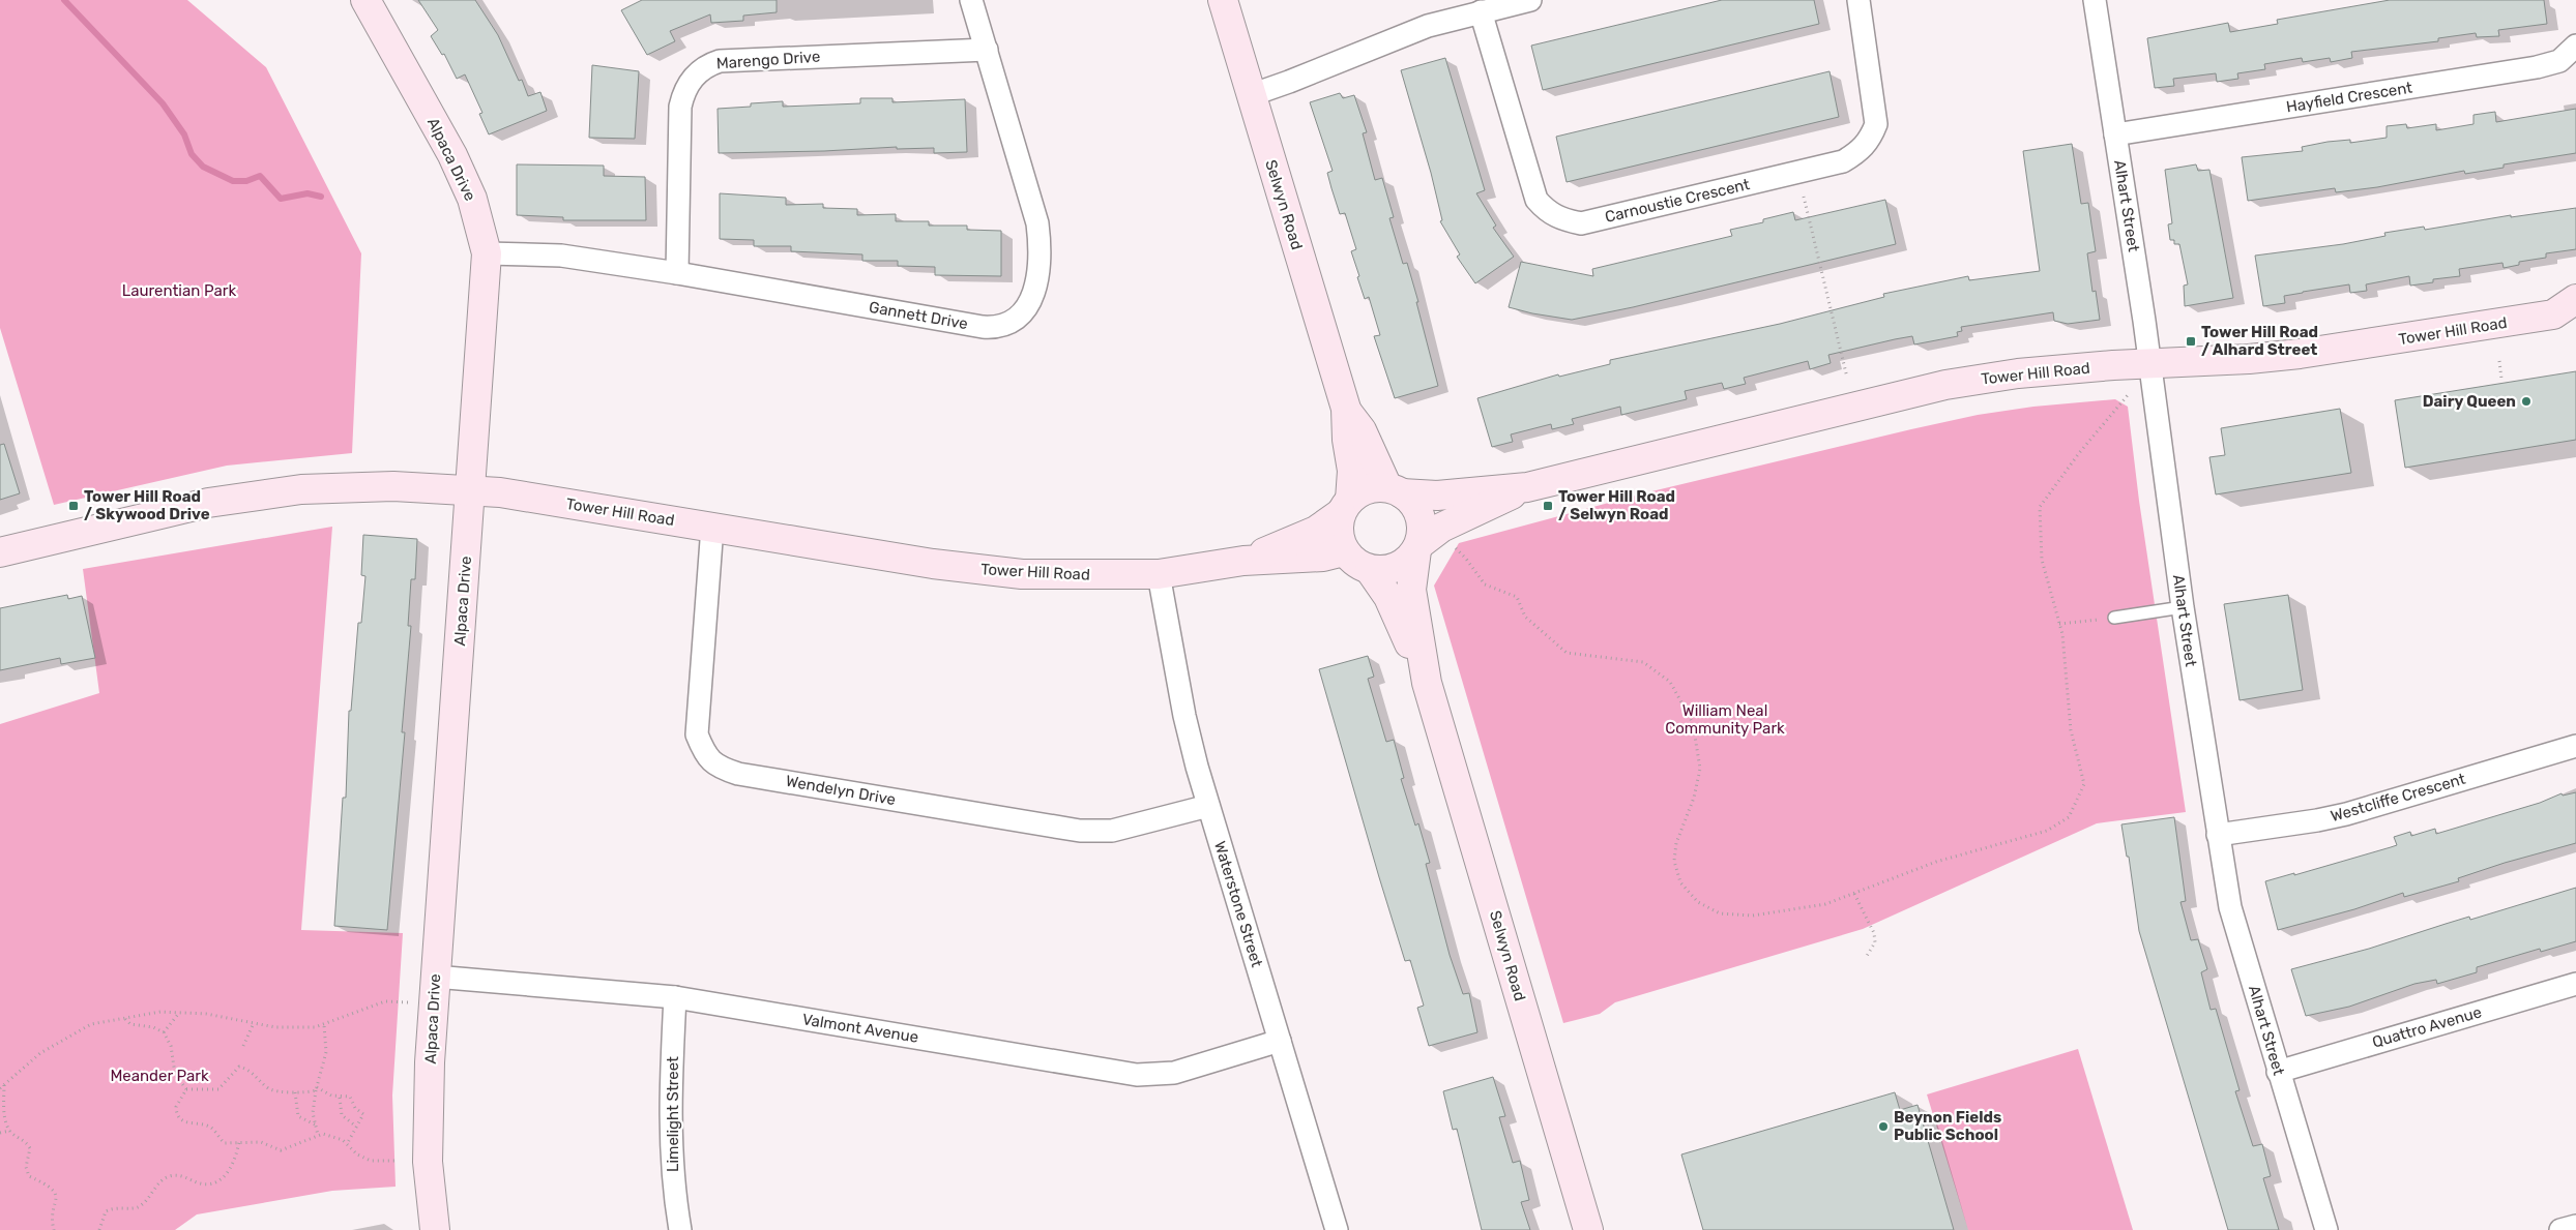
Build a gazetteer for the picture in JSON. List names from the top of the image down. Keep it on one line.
{"streets":{"street":["Marengo Drive","Hayfield Crescent","Alpaca Drive","Carnoustie Crescent","Selwyn Road","Alhart Street","Gannett Drive","Tower Hill Road","Wendelyn Drive","Westcliffe Crescent","Waterstone Street","Quattro Avenue","Valmont Avenue","Limelight Street"]},"crossings":[["Marengo Drive","Gannett Drive"],["Hayfield Crescent","Alhart Street"],["Alpaca Drive","Gannett Drive"],["Alpaca Drive","Tower Hill Road"],["Alpaca Drive","Valmont Avenue"],["Selwyn Road","Tower Hill Road"],["Alhart Street","Tower Hill Road"],["Alhart Street","Westcliffe Crescent"],["Alhart Street","Quattro Avenue"],["Tower Hill Road","Wendelyn Drive"],["Tower Hill Road","Waterstone Street"],["Wendelyn Drive","Waterstone Street"],["Waterstone Street","Valmont Avenue"],["Valmont Avenue","Limelight Street"]],"parks":["Laurentian Park","William Neal Community Park","Meander Park"],"places":{"transit":["Tower Hill Road / Alhard Street","Tower Hill Road / Skywood Drive","Tower Hill Road / Selwyn Road"],"other":["Dairy Queen","Beynon Fields Public School"]}}
